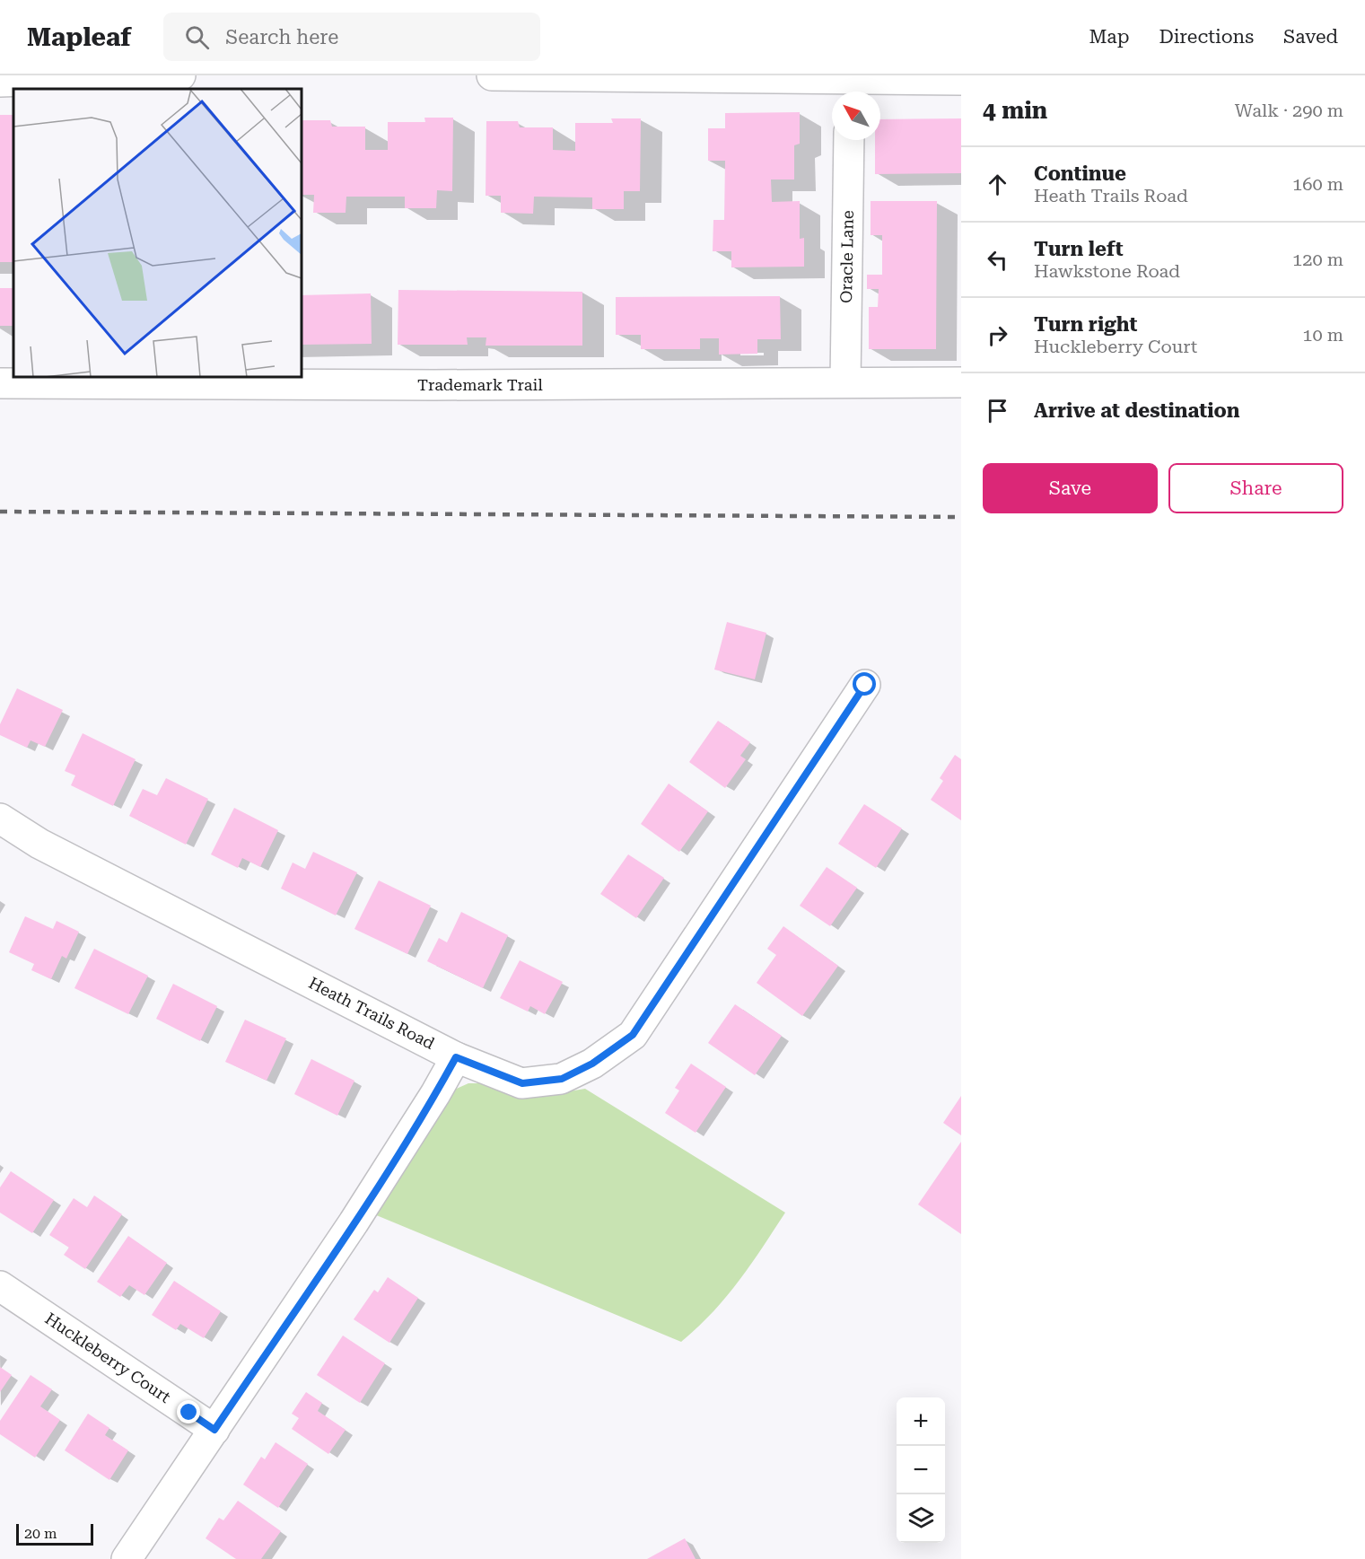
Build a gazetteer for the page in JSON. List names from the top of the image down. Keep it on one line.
{"streets":{"street":["Oracle Lane","Trademark Trail","Heath Trails Road","Huckleberry Court"]},"crossings":[["Oracle Lane","Trademark Trail"]],"scale_bar":"20 m","north":"top left","page":{"header":"Mapleaf","search":"Search here","nav":["Map","Directions","Saved"],"heading":["4 min","Walk · 290 m"],"list":[["Continue","Heath Trails Road","160 m"],["Turn left","Hawkstone Road","120 m"],["Turn right","Huckleberry Court","10 m"],"Arrive at destination"],"buttons":["Save","Share"],"map_buttons":["+","−"],"scale":"20 m"}}
